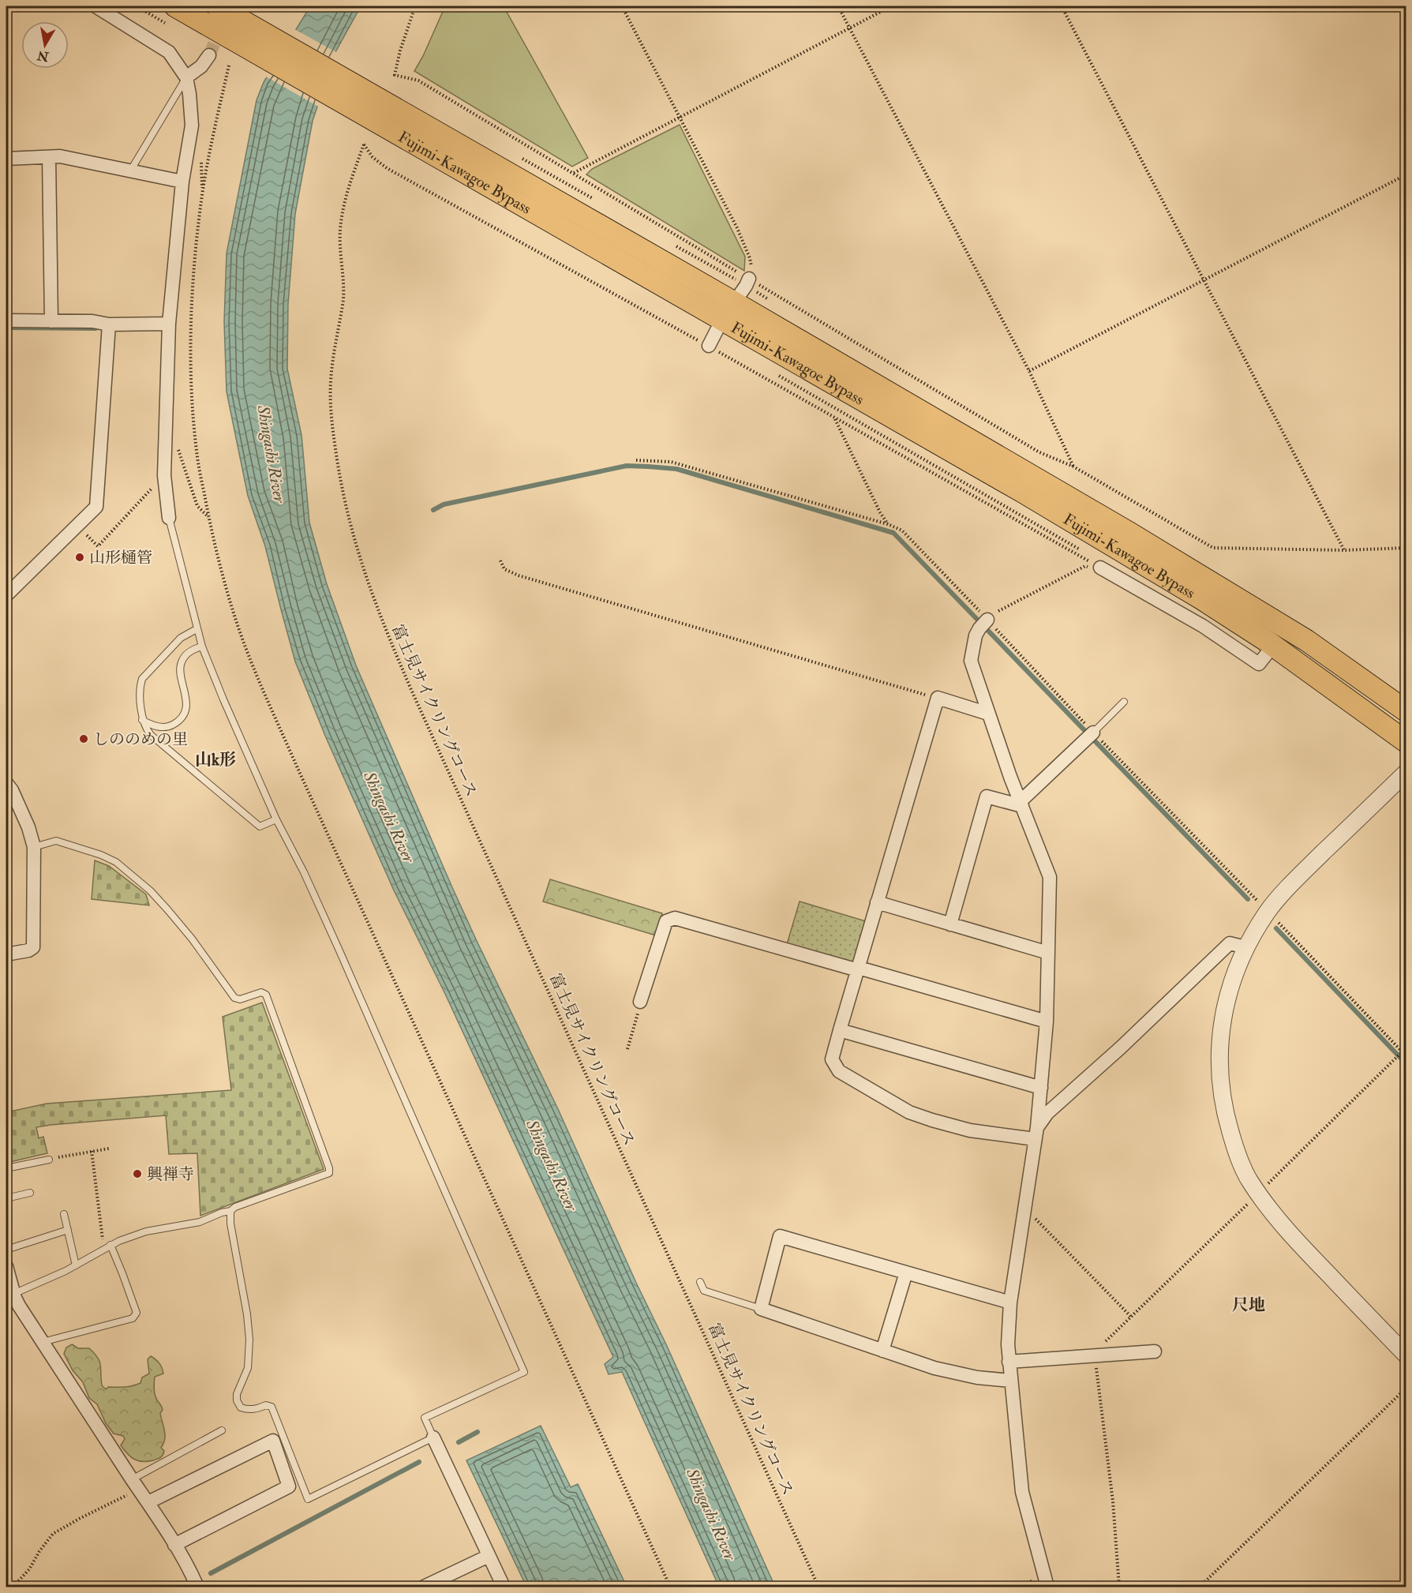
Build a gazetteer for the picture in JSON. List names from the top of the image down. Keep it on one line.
{"streets":{"highway":["Fujimi-Kawagoe Bypass"],"path":["富士見サイクリングコース"]},"districts":["山k形","尺地"],"water":["Shingashi River"],"places":["山形樋管","しののめの里","興禅寺"],"north":"bottom"}
